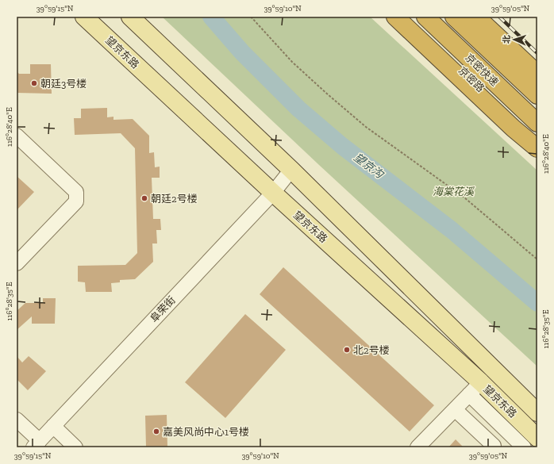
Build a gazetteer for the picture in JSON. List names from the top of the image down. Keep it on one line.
{"streets":{"highway":["京密快速"],"main road":["望京东路","京密路"],"street":["阜荣街"]},"crossings":[["望京东路","阜荣街"]],"water":["望京沟"],"parks":["海棠花溪"],"places":["朝廷3号楼","朝廷2号楼","北2号楼","嘉美风尚中心1号楼"],"north":"left","coordinates":["39°59'15\"N","39°59'10\"N","39°59'05\"N","116°28'40\"E","116°28'35\"E"]}
